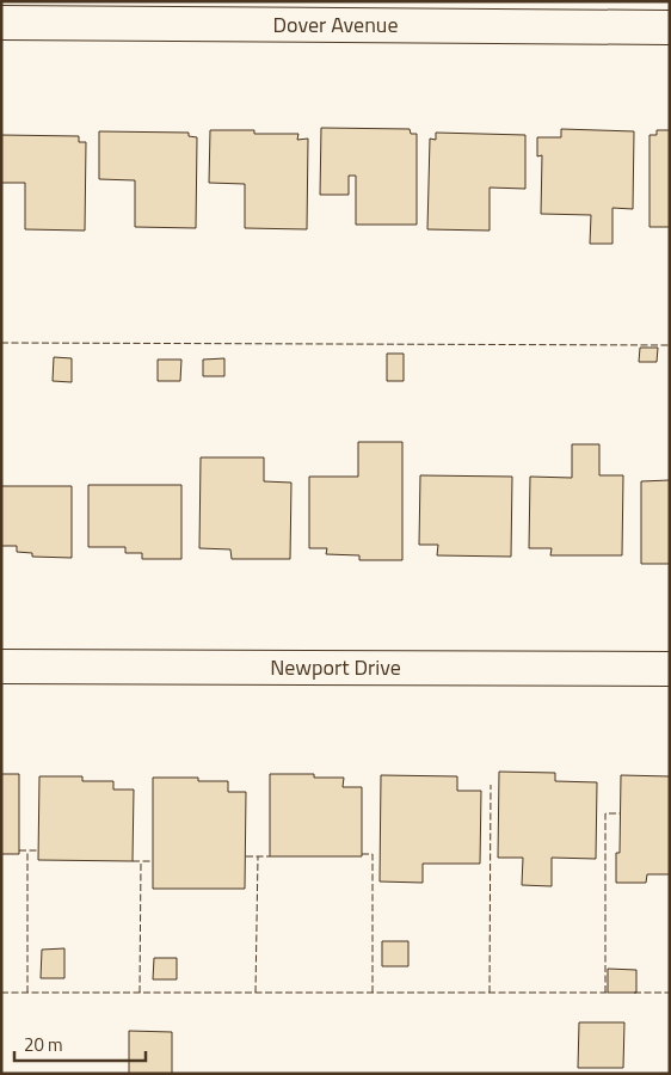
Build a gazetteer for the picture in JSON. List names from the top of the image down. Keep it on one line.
{"streets":{"street":["Dover Avenue","Newport Drive"]},"scale_bar":"20 m"}
